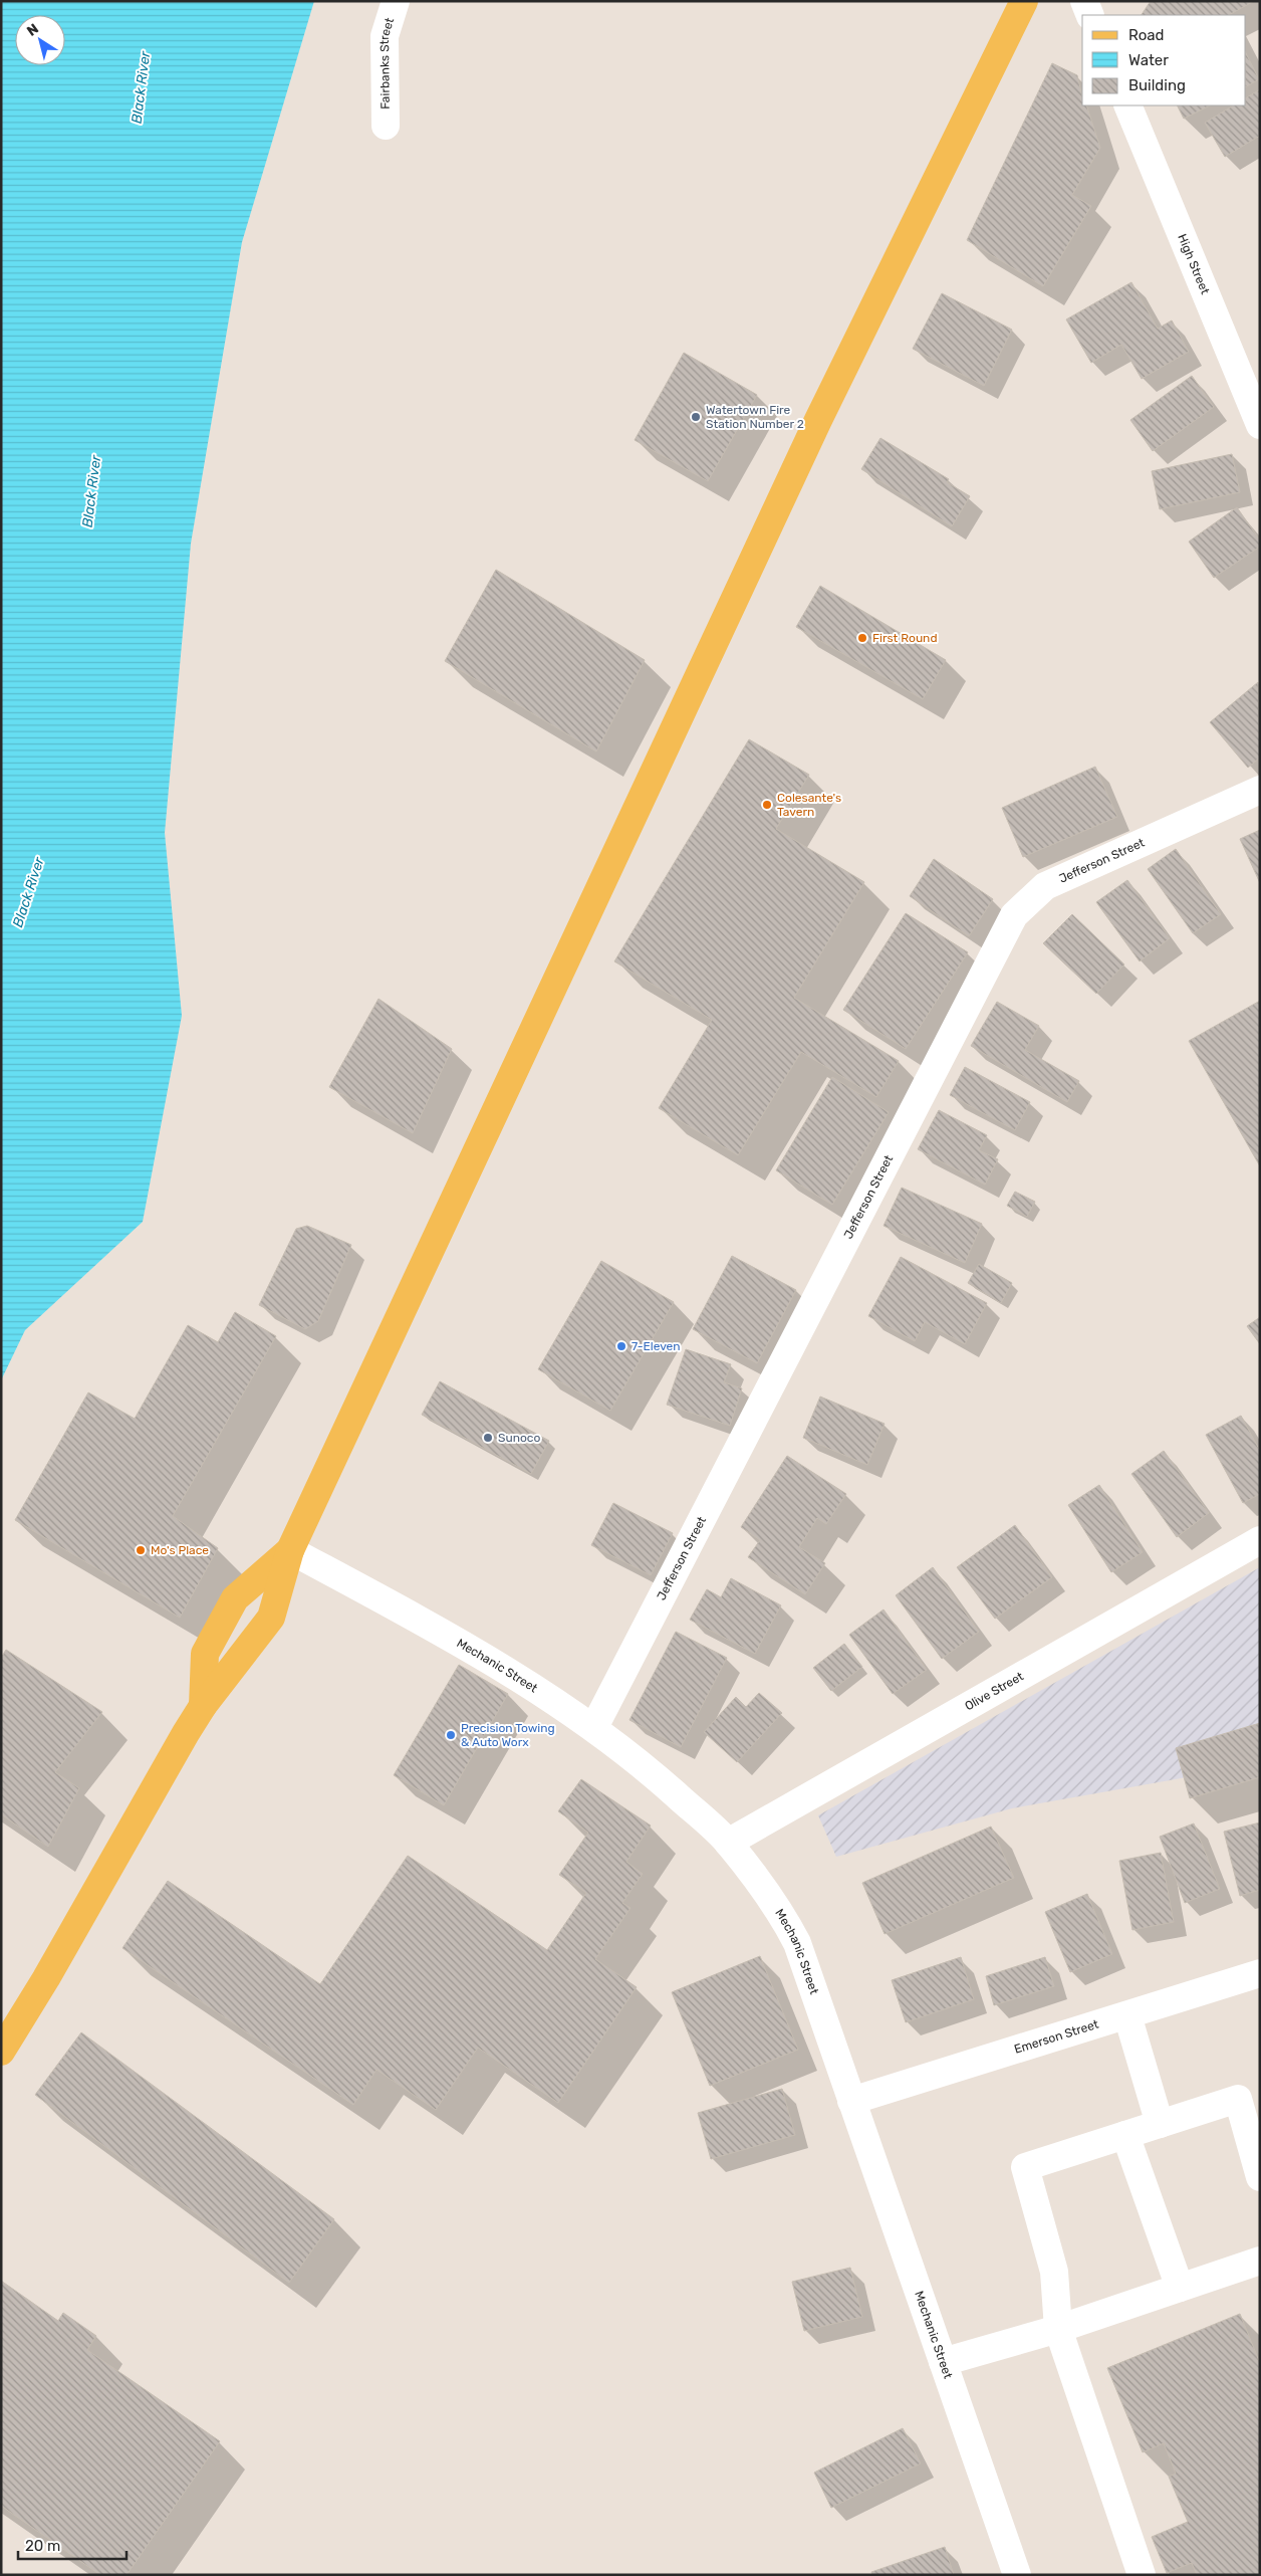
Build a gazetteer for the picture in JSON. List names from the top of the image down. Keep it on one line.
{"streets":{"street":["Fairbanks Street","High Street","Jefferson Street","Mechanic Street","Olive Street","Emerson Street"]},"crossings":[["Jefferson Street","Mechanic Street"],["Mechanic Street","Olive Street"],["Mechanic Street","Emerson Street"]],"water":["Black River"],"places":["Watertown Fire Station Number 2","First Round","Colesante's Tavern","7-Eleven","Sunoco","Mo's Place","Precision Towing & Auto Worx"],"legend":["Road","Water","Building"],"scale_bar":"20 m","north":"top left"}
